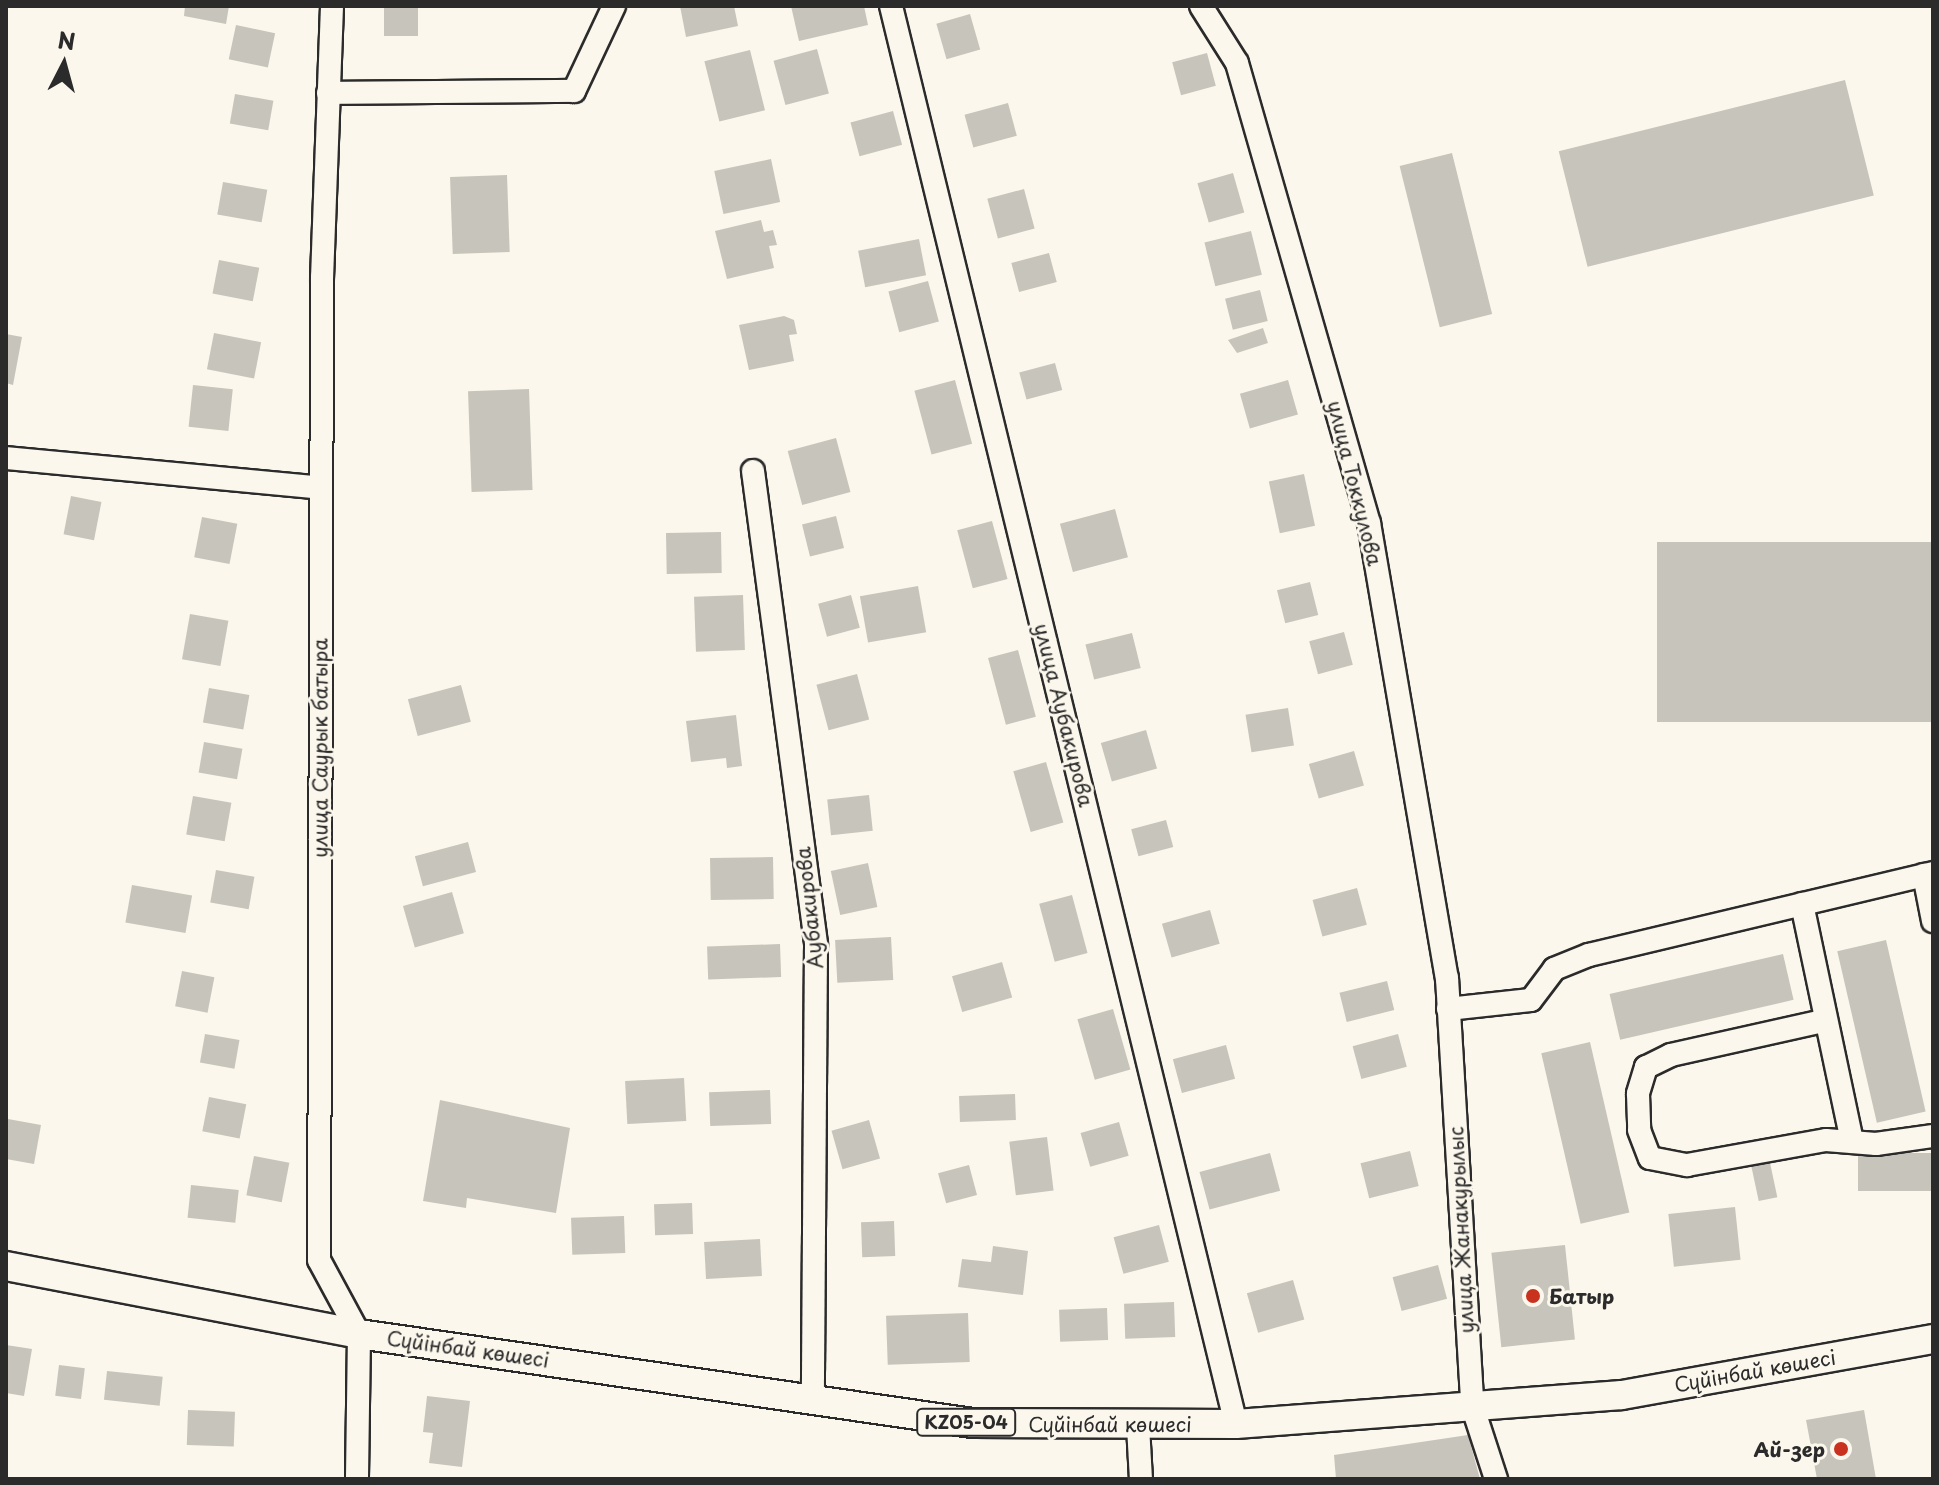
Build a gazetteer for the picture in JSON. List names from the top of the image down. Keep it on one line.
{"streets":{"main road":["Сүйінбай көшесі","KZ05-04"],"street":["улица Токкулова","улица Аубакирова","улица Саурык батыра","Аубакирова","улица Жанакурылыс"]},"crossings":[["улица Токкулова","улица Жанакурылыс"],["улица Аубакирова","Сүйінбай көшесі"],["улица Саурык батыра","Сүйінбай көшесі"],["Аубакирова","Сүйінбай көшесі"],["улица Жанакурылыс","Сүйінбай көшесі"]],"places":["Батыр","Ай-зер"],"north":"top"}
